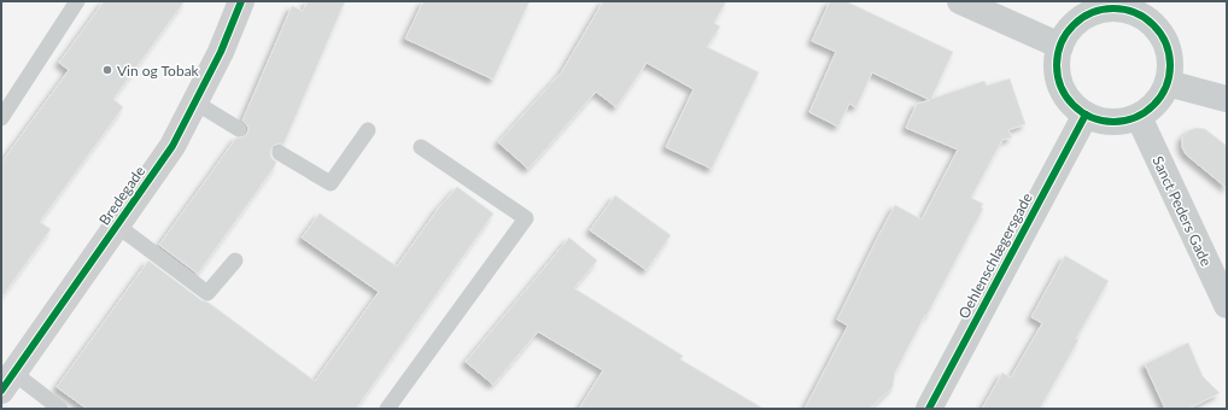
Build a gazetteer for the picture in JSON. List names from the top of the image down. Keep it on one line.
{"streets":{"street":["Bredegade","Sanct Peders Gade","Oehlenschlægersgade"]},"crossings":[["Sanct Peders Gade","Oehlenschlægersgade"]],"places":["Vin og Tobak"]}
